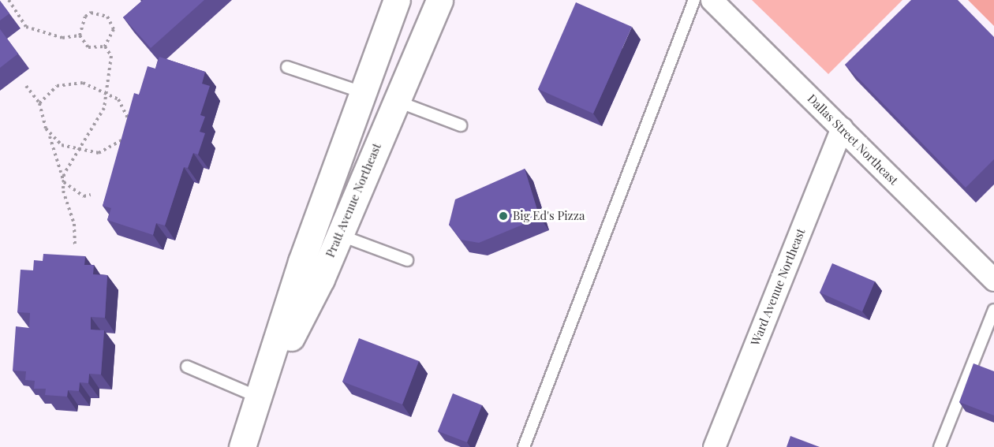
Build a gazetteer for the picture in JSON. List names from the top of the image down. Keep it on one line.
{"streets":{"main road":["Pratt Avenue Northeast"],"street":["Dallas Street Northeast","Ward Avenue Northeast"]},"crossings":[["Dallas Street Northeast","Ward Avenue Northeast"]],"places":["Big Ed's Pizza"]}
